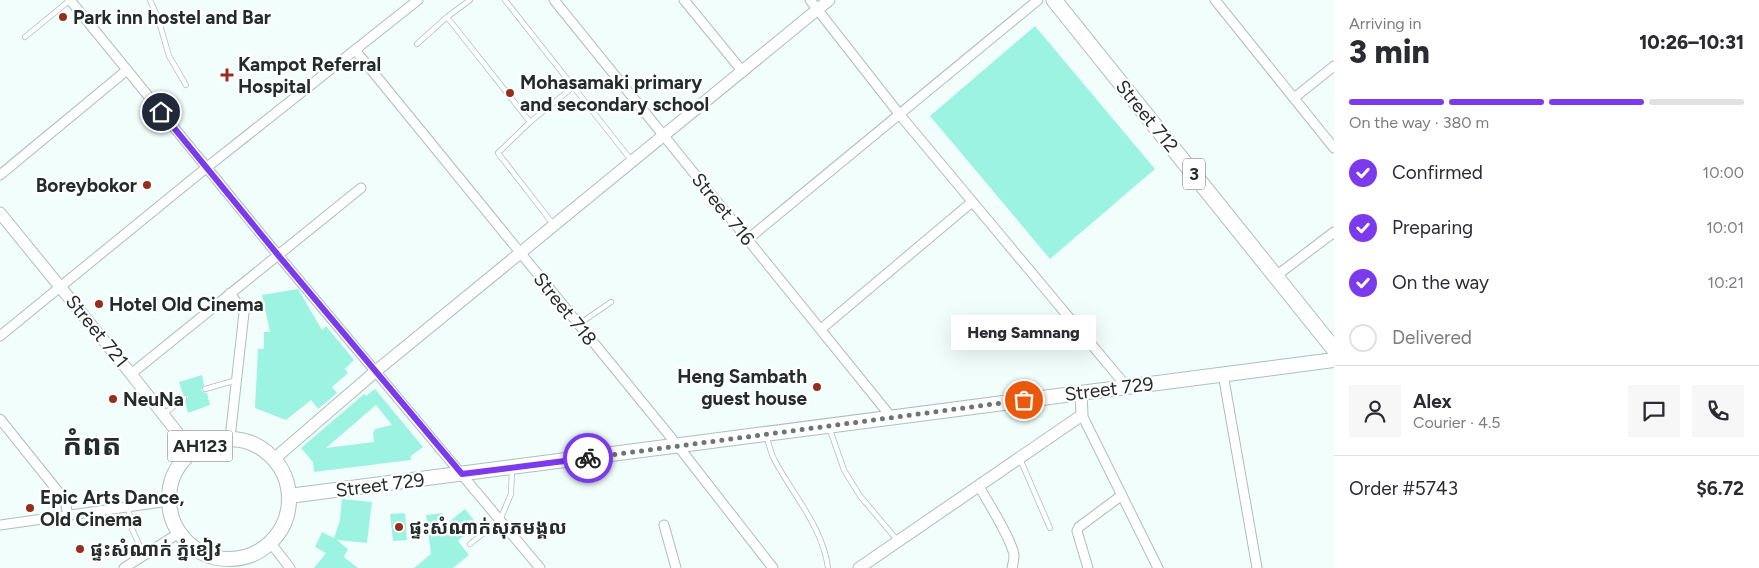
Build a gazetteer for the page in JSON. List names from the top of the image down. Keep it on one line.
{"streets":{"highway":["Street 712","3"],"main road":["Street 729","AH123"],"street":["Street 716","Street 718","Street 721"]},"crossings":[["Street 716","Street 729"],["Street 718","Street 729"],["Street 721","Street 729"],["Street 721","AH123"],["Street 729","AH123"]],"districts":["កំពត"],"places":{"other":["Park inn hostel and Bar","Mohasamaki primary and secondary school","Boreybokor","Hotel Old Cinema","Heng Sambath guest house","NeuNa","Heng Samnang","Epic Arts Dance, Old Cinema","ផ្ទះសំណាក់សុភមង្គល","ផ្ទះសំណាក់ ភ្នំខៀវ"],"health":["Kampot Referral Hospital"]},"page":{"heading":["3 min","Arriving in","10:26–10:31"],"panel":["Alex","Courier · 4.5","Order #5743","$6.72"],"bar":"On the way · 380 m","list":[["Confirmed","10:00"],["Preparing","10:01"],["On the way","10:21"],"Delivered"],"bubble":"Heng Samnang"}}
